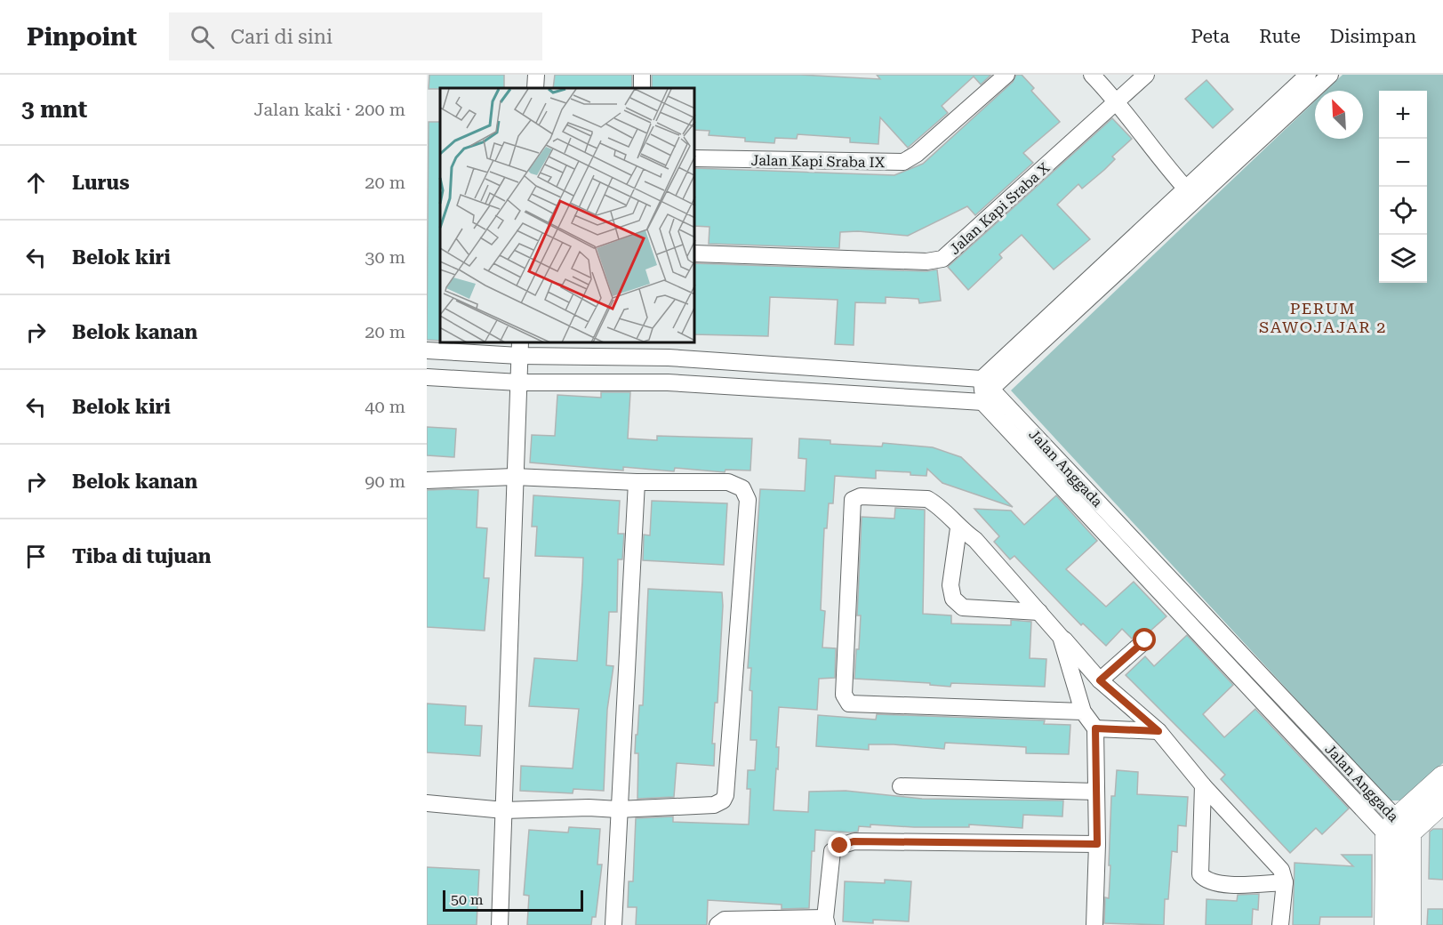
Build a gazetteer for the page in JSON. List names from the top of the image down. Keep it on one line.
{"streets":{"street":["Jalan Kapi Sraba IX","Jalan Kapi Sraba X","Jalan Anggada"]},"districts":["PERUM SAWOJAJAR 2"],"scale_bar":"50 m","north":"top left","page":{"header":"Pinpoint","search":"Cari di sini","nav":["Peta","Rute","Disimpan"],"heading":["3 mnt","Jalan kaki · 200 m"],"map_buttons":["+","−"],"list":[["Lurus","20 m"],["Belok kiri","30 m"],["Belok kanan","20 m"],["Belok kiri","40 m"],["Belok kanan","90 m"],"Tiba di tujuan"],"scale":"50 m"}}
